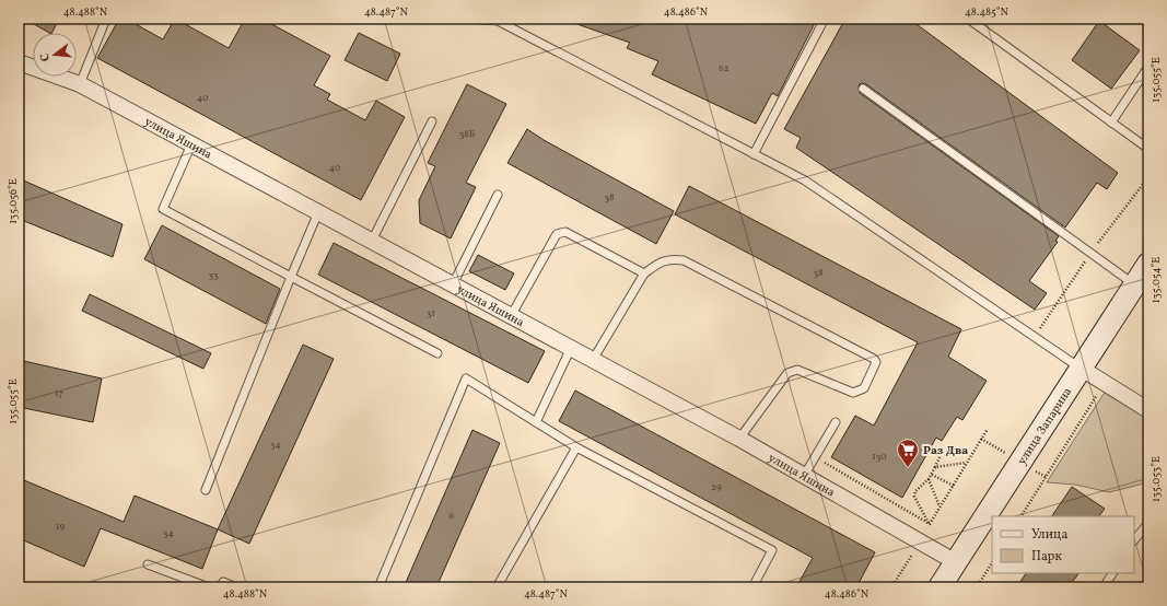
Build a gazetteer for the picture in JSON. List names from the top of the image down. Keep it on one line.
{"streets":{"street":["улица Яшина","улица Запарина"]},"crossings":[["улица Яшина","улица Запарина"]],"places":{"supermarket":["Раз Два"]},"house_numbers":["62","40","38Б","40","38","38","33","31","17","34","130","29","6","19","34"],"legend":["Улица","Парк"],"north":"left","coordinates":["48.488°N","48.487°N","48.486°N","48.485°N","135.055°E","135.056°E","135.054°E","135.053°E"]}
